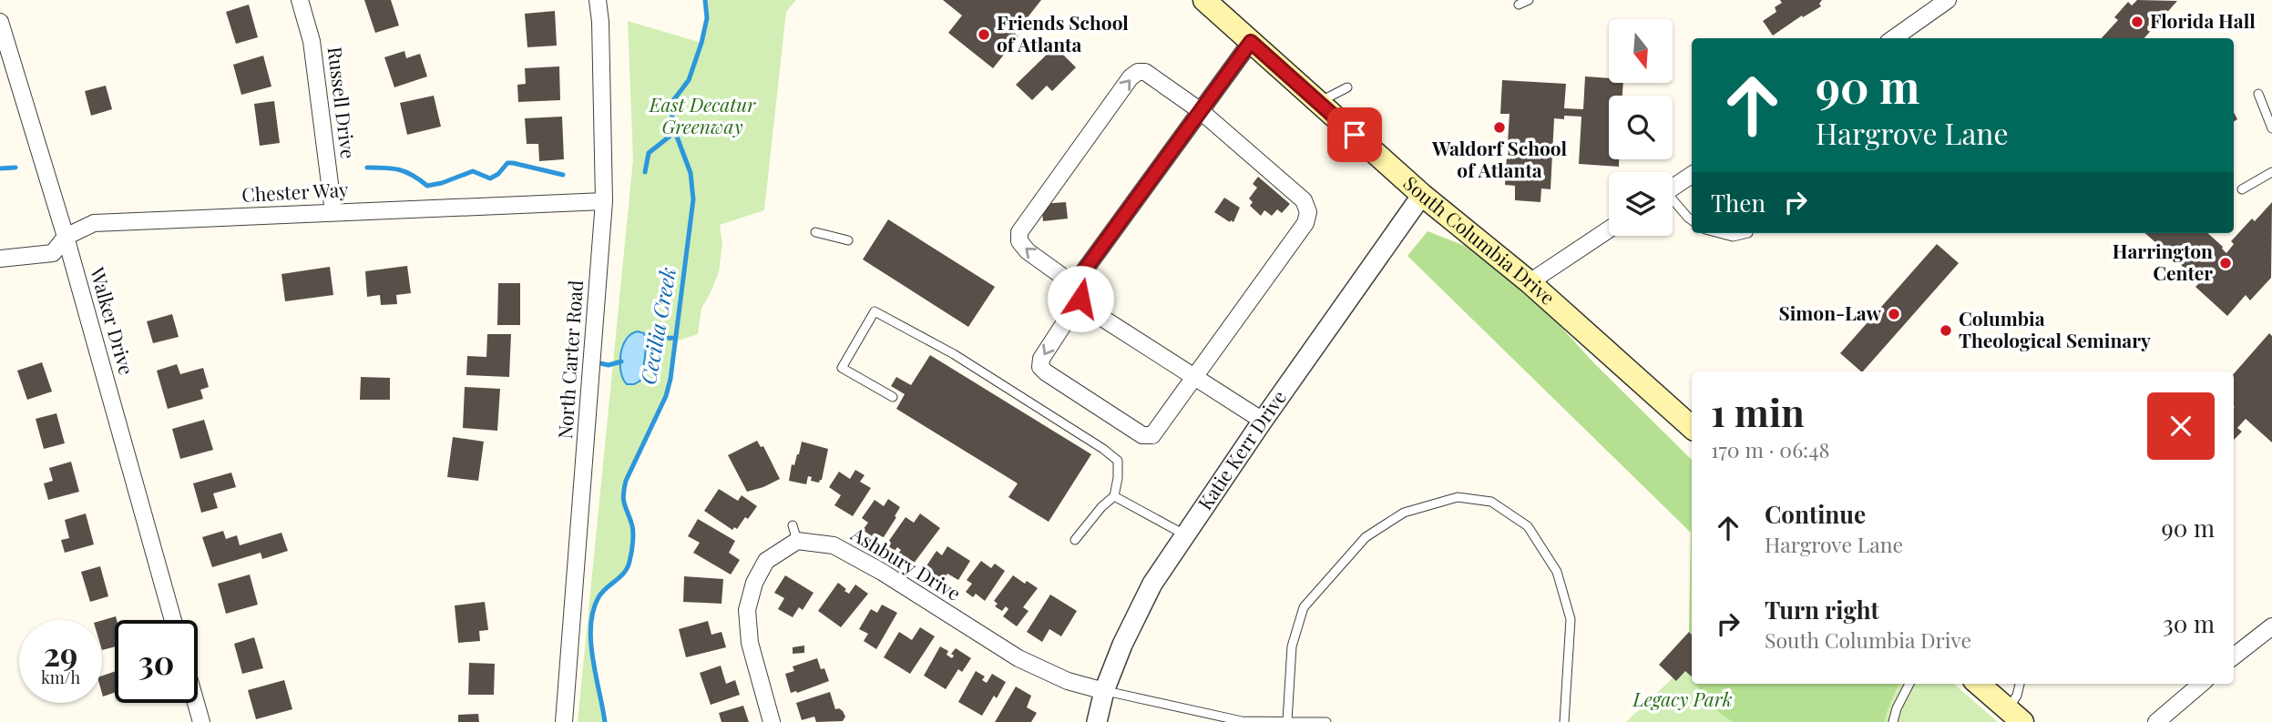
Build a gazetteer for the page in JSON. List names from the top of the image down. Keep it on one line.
{"streets":{"main road":["South Columbia Drive"],"street":["Russell Drive","Chester Way","Walker Drive","North Carter Road","Katie Kerr Drive","Ashbury Drive"]},"crossings":[["Russell Drive","Chester Way"],["Chester Way","Walker Drive"],["Chester Way","North Carter Road"],["South Columbia Drive","Katie Kerr Drive"],["Katie Kerr Drive","Ashbury Drive"]],"water":["Cecilia Creek"],"parks":["East Decatur Greenway","Legacy Park"],"places":["Florida Hall","Friends School of Atlanta","Waldorf School of Atlanta","Harrington Center","Simon-Law","Columbia Theological Seminary"],"north":"bottom","page":{"turn":["90 m","Hargrove Lane"],"then":"Then","heading":["1 min","170 m · 06:48"],"list":[{"name":"Continue","note":"Hargrove Lane","value":"90 m"},{"name":"Turn right","note":"South Columbia Drive","value":"30 m"}],"speed":"29 km/h","limit":"30"}}
